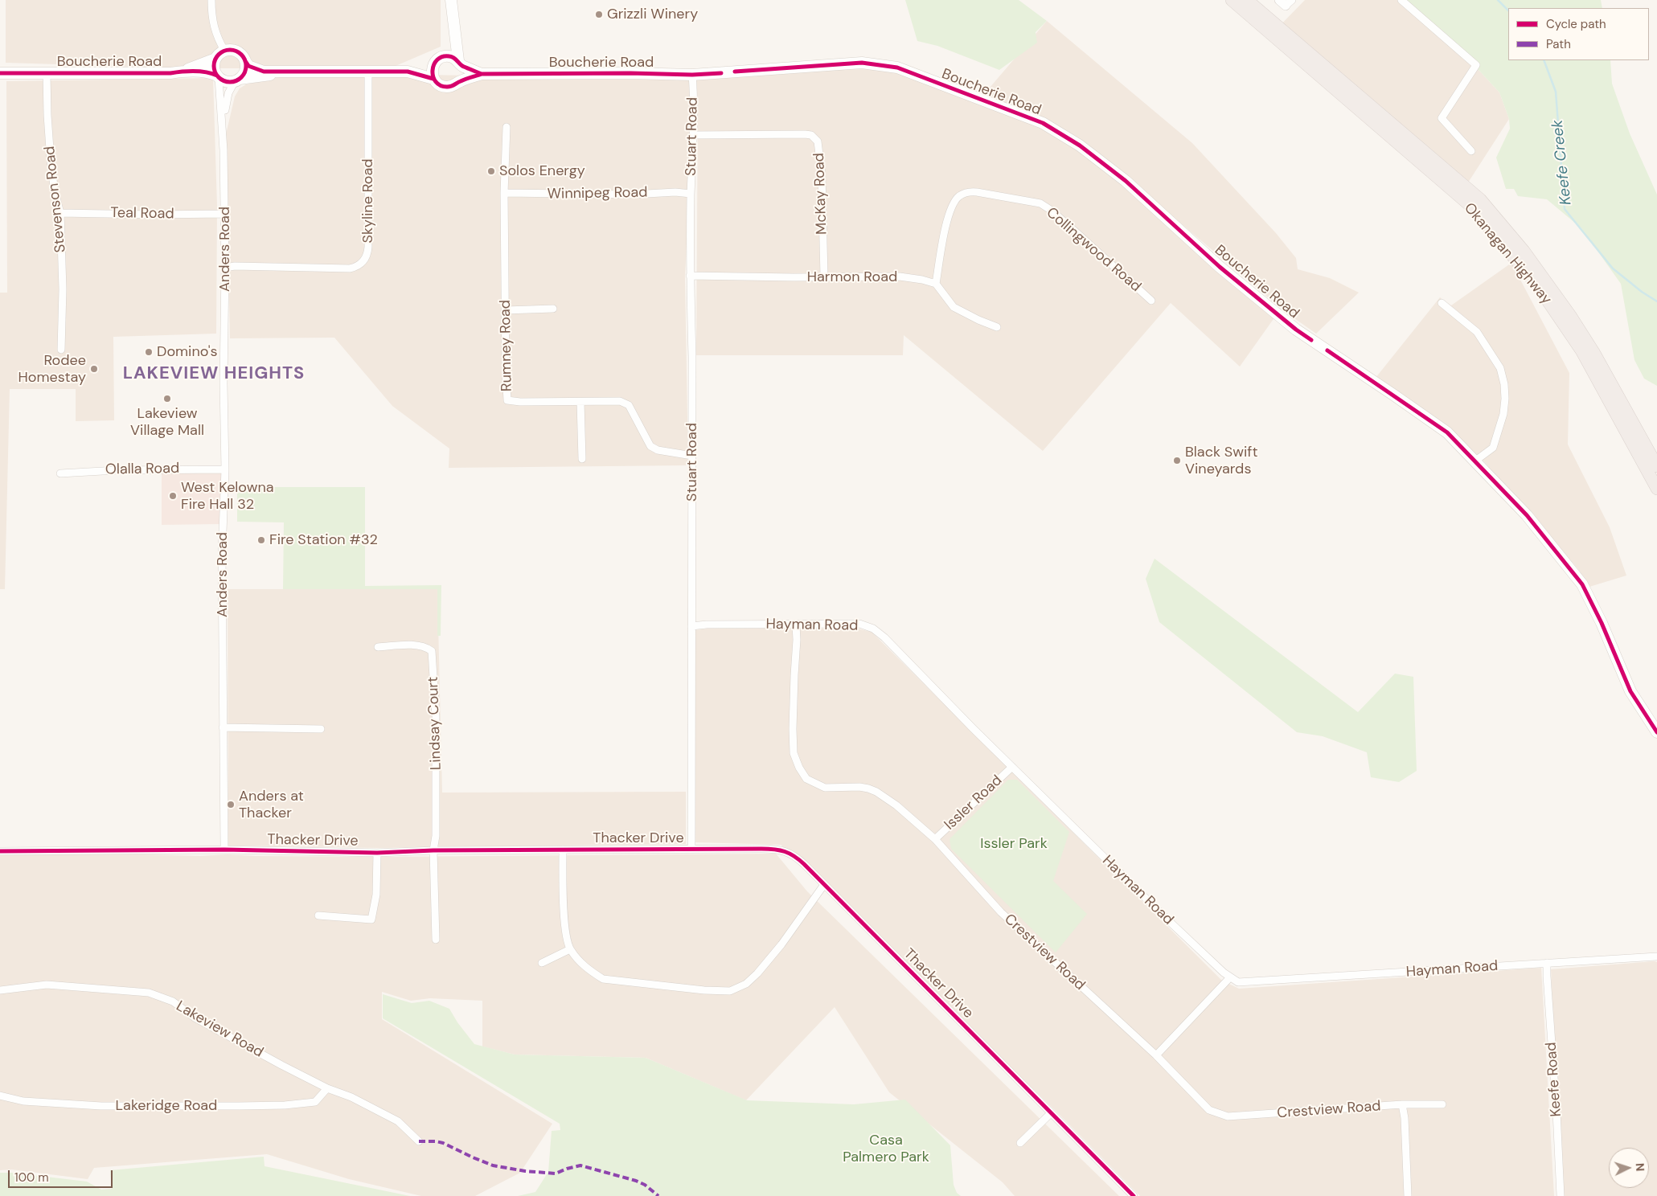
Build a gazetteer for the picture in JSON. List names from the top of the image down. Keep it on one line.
{"streets":{"highway":["Okanagan Highway"],"main road":["Boucherie Road"],"street":["Stuart Road","Winnipeg Road","McKay Road","Stevenson Road","Skyline Road","Teal Road","Anders Road","Collingwood Road","Harmon Road","Rumney Road","Olalla Road","Hayman Road","Lindsay Court","Issler Road","Thacker Drive","Crestview Road","Lakeview Road","Keefe Road","Lakeridge Road"]},"crossings":[["Boucherie Road","Stuart Road"],["Boucherie Road","Stevenson Road"],["Boucherie Road","Skyline Road"],["Boucherie Road","Anders Road"],["Stuart Road","Winnipeg Road"],["Stuart Road","McKay Road"],["Stuart Road","Harmon Road"],["Stuart Road","Rumney Road"],["Stuart Road","Hayman Road"],["Stuart Road","Thacker Drive"],["Winnipeg Road","Rumney Road"],["McKay Road","Harmon Road"],["Stevenson Road","Teal Road"],["Skyline Road","Anders Road"],["Teal Road","Anders Road"],["Anders Road","Olalla Road"],["Anders Road","Thacker Drive"],["Collingwood Road","Harmon Road"],["Hayman Road","Issler Road"],["Hayman Road","Crestview Road"],["Hayman Road","Keefe Road"],["Lindsay Court","Thacker Drive"],["Issler Road","Crestview Road"],["Lakeview Road","Lakeridge Road"]],"districts":["LAKEVIEW HEIGHTS"],"water":["Keefe Creek"],"parks":["Issler Park","Casa Palmero Park"],"places":["Grizzli Winery","Solos Energy","Domino's","Rodee Homestay","Lakeview Village Mall","Black Swift Vineyards","West Kelowna Fire Hall 32","Fire Station #32","Anders at Thacker"],"legend":["Cycle path","Path"],"scale_bar":"100 m","north":"right"}
